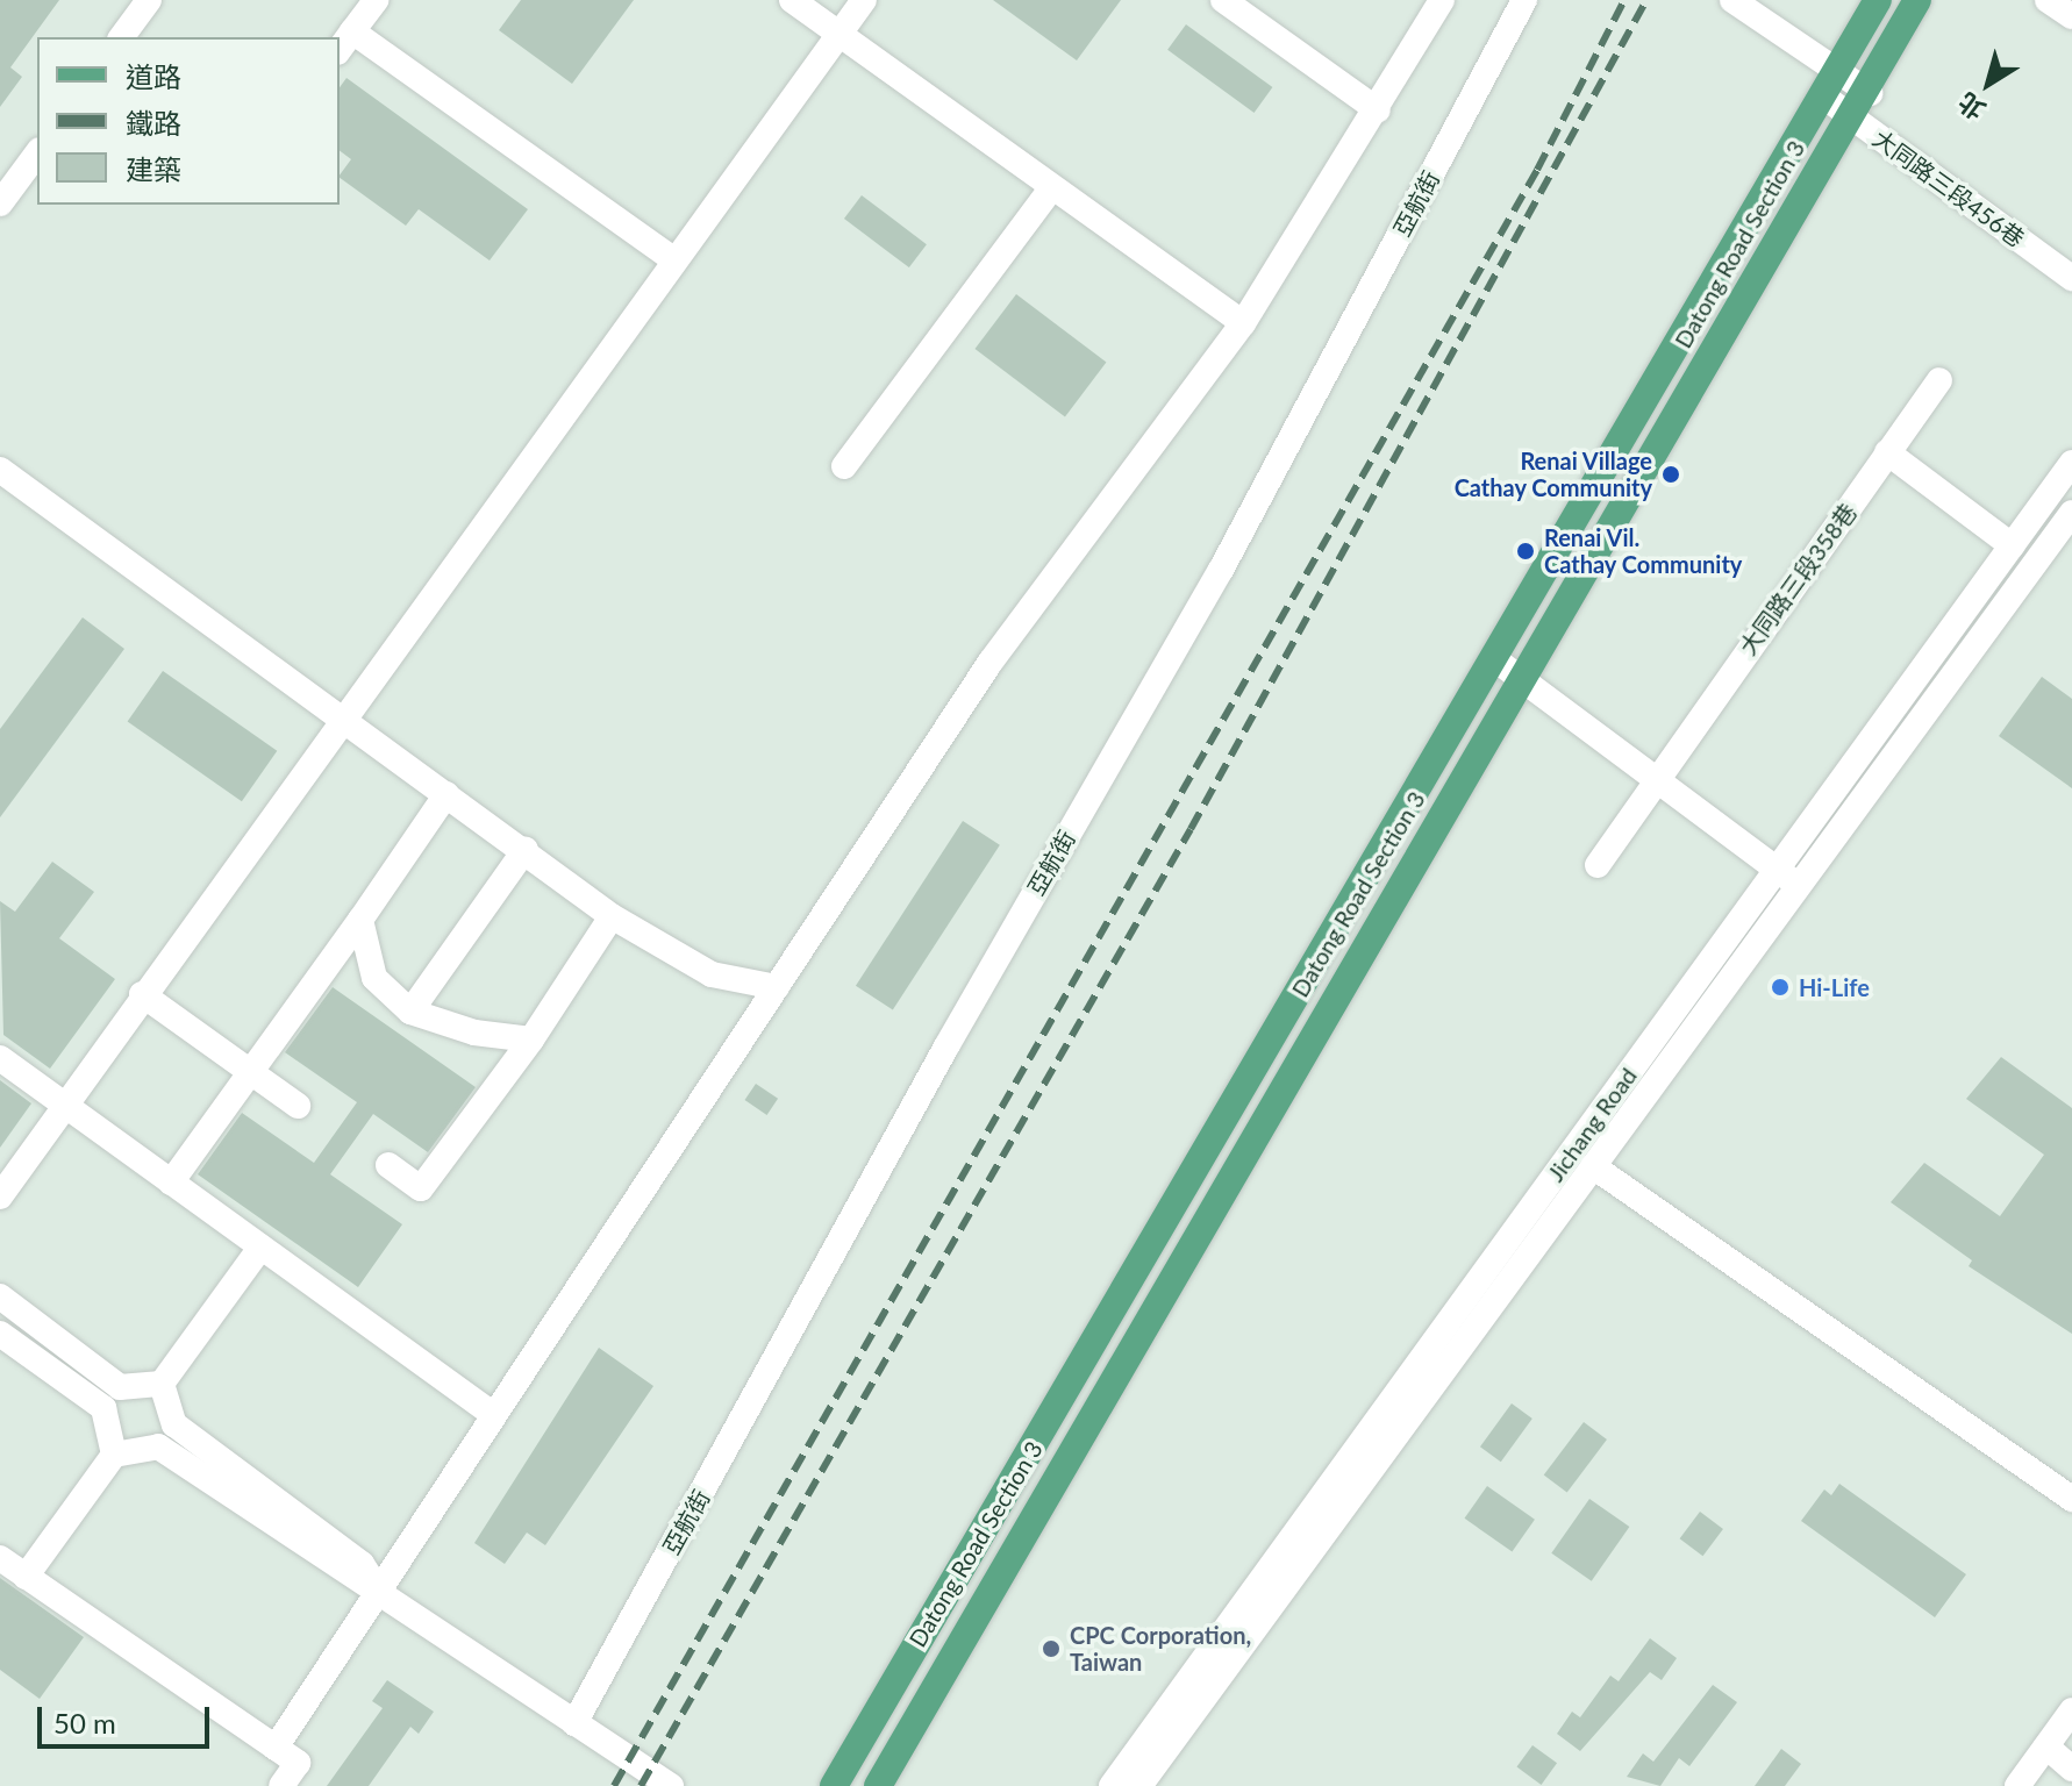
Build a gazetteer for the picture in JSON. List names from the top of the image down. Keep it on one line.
{"streets":{"main road":["Datong Road Section 3"],"street":["大同路三段456巷","亞航街","大同路三段358巷","Jichang Road"]},"crossings":[["大同路三段456巷","Datong Road Section 3"]],"places":["Renai Village Cathay Community","Renai Vil. Cathay Community","Hi-Life","CPC Corporation, Taiwan"],"legend":["道路","鐵路","建築"],"scale_bar":"50 m","north":"bottom left"}
